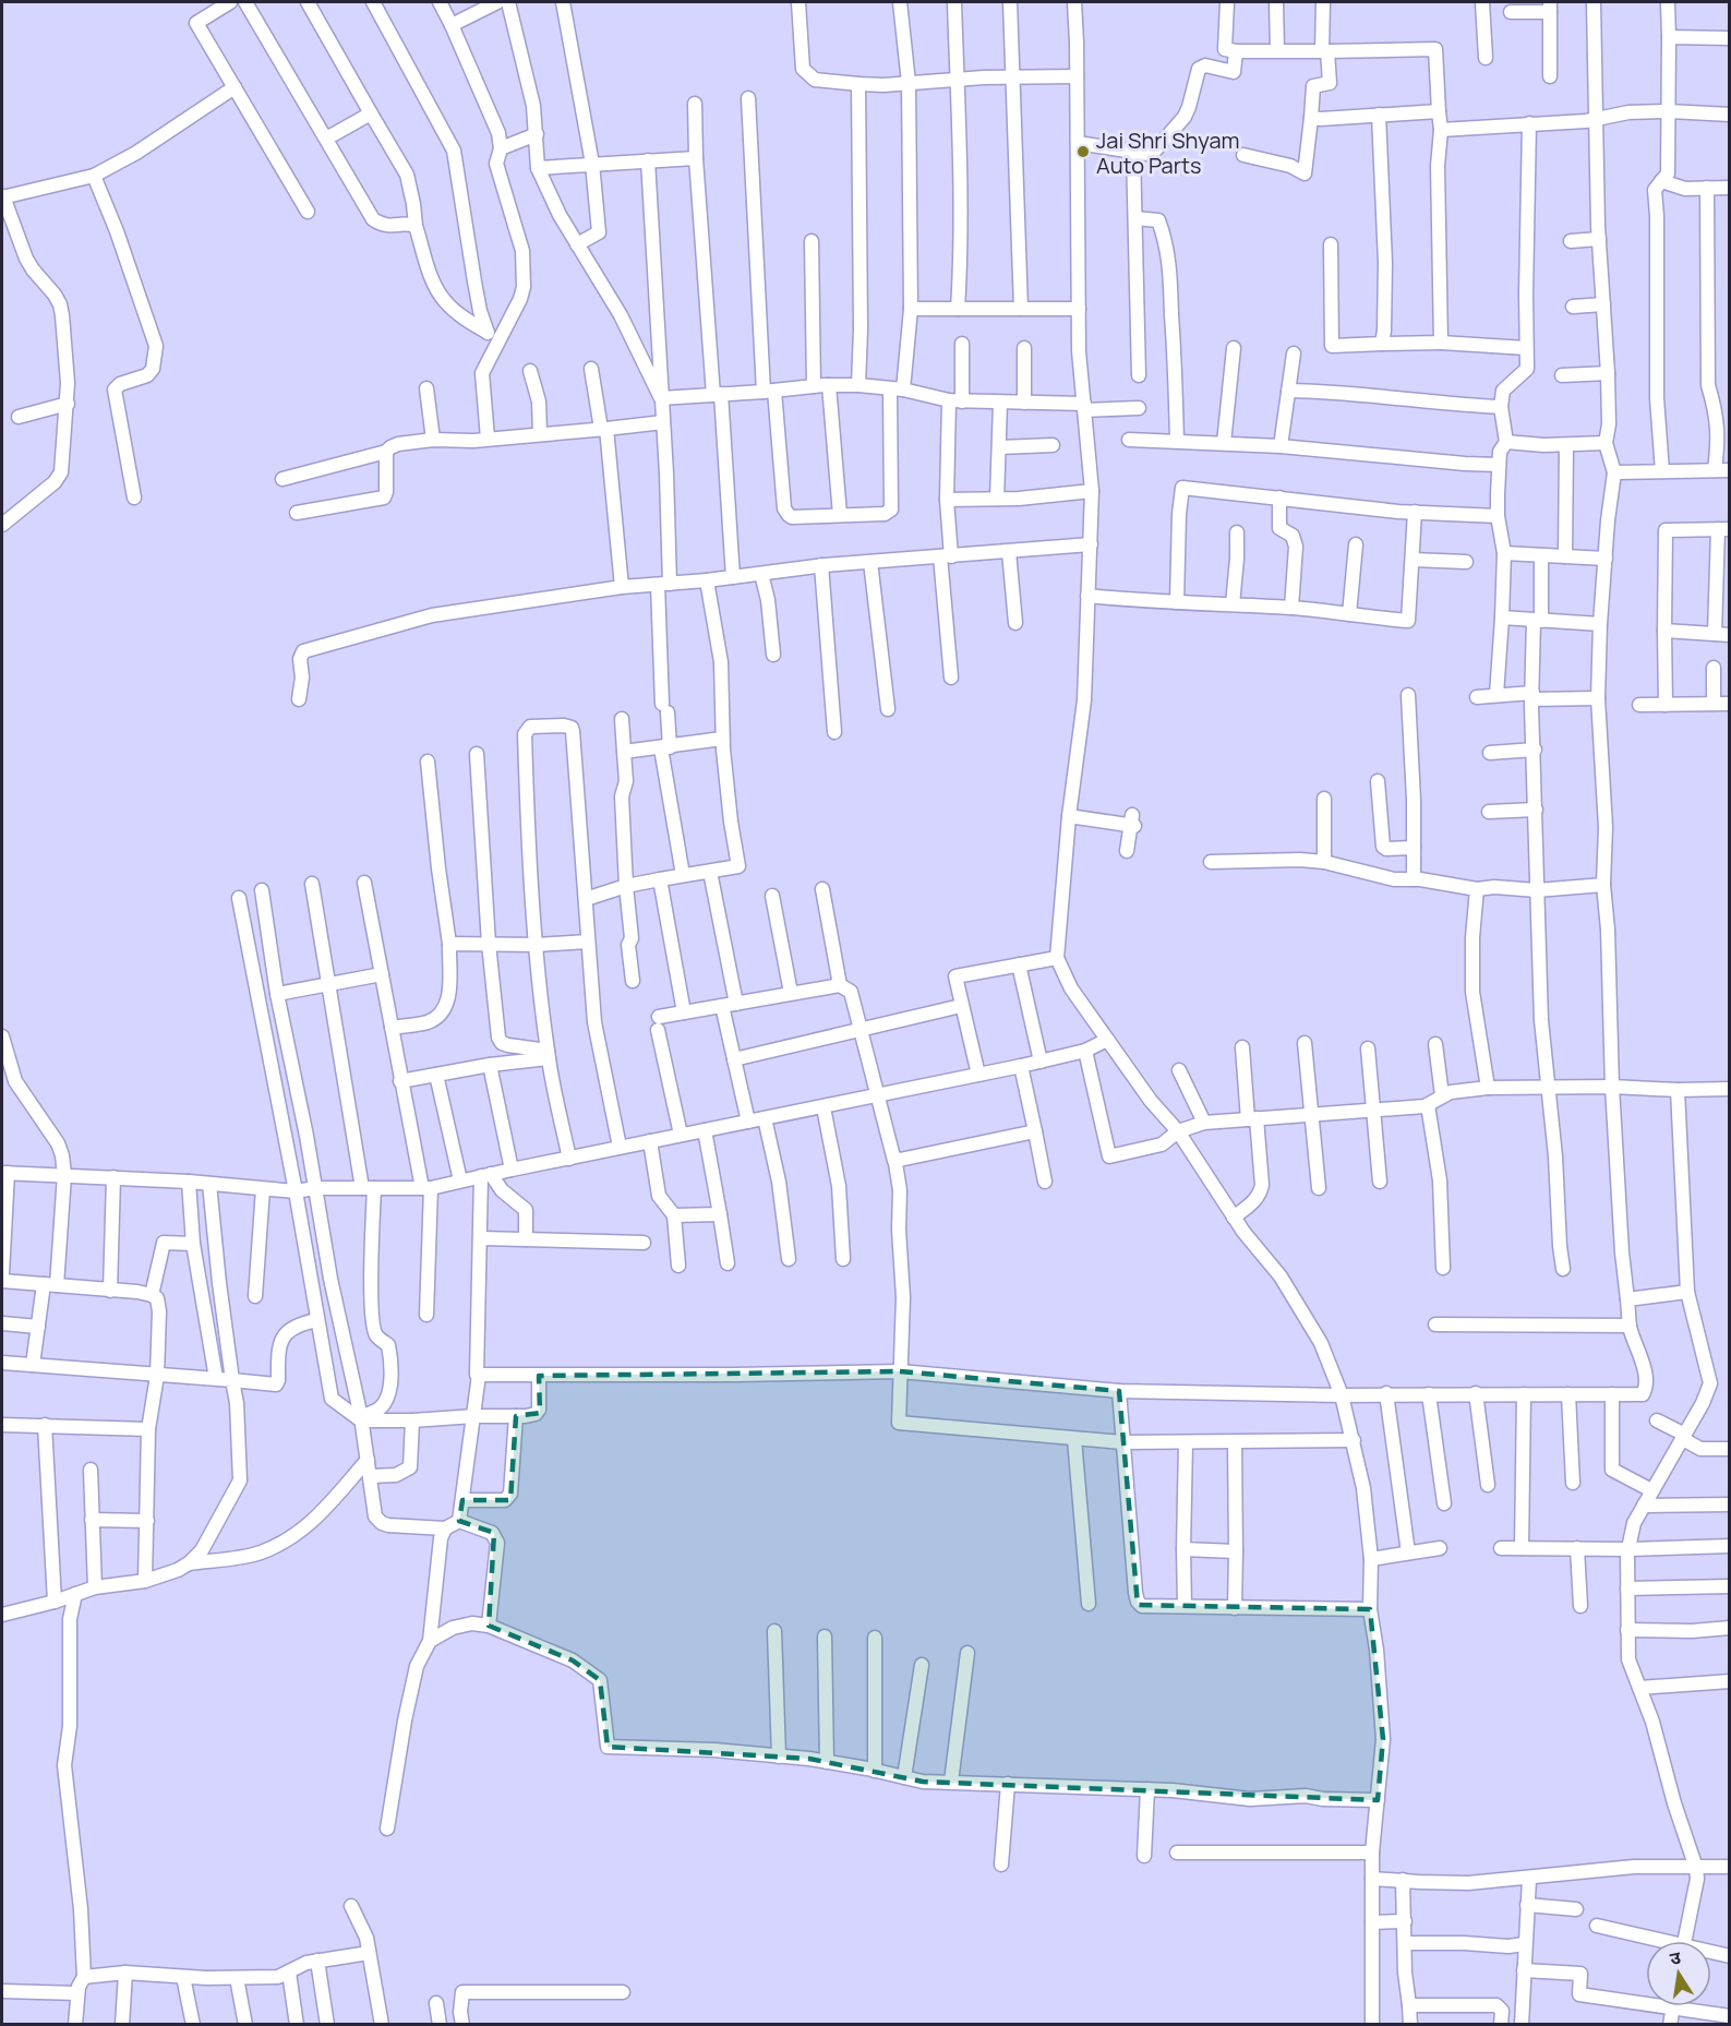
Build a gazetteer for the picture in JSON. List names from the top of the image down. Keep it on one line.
{"places":["Jai Shri Shyam Auto Parts"],"north":"top"}
